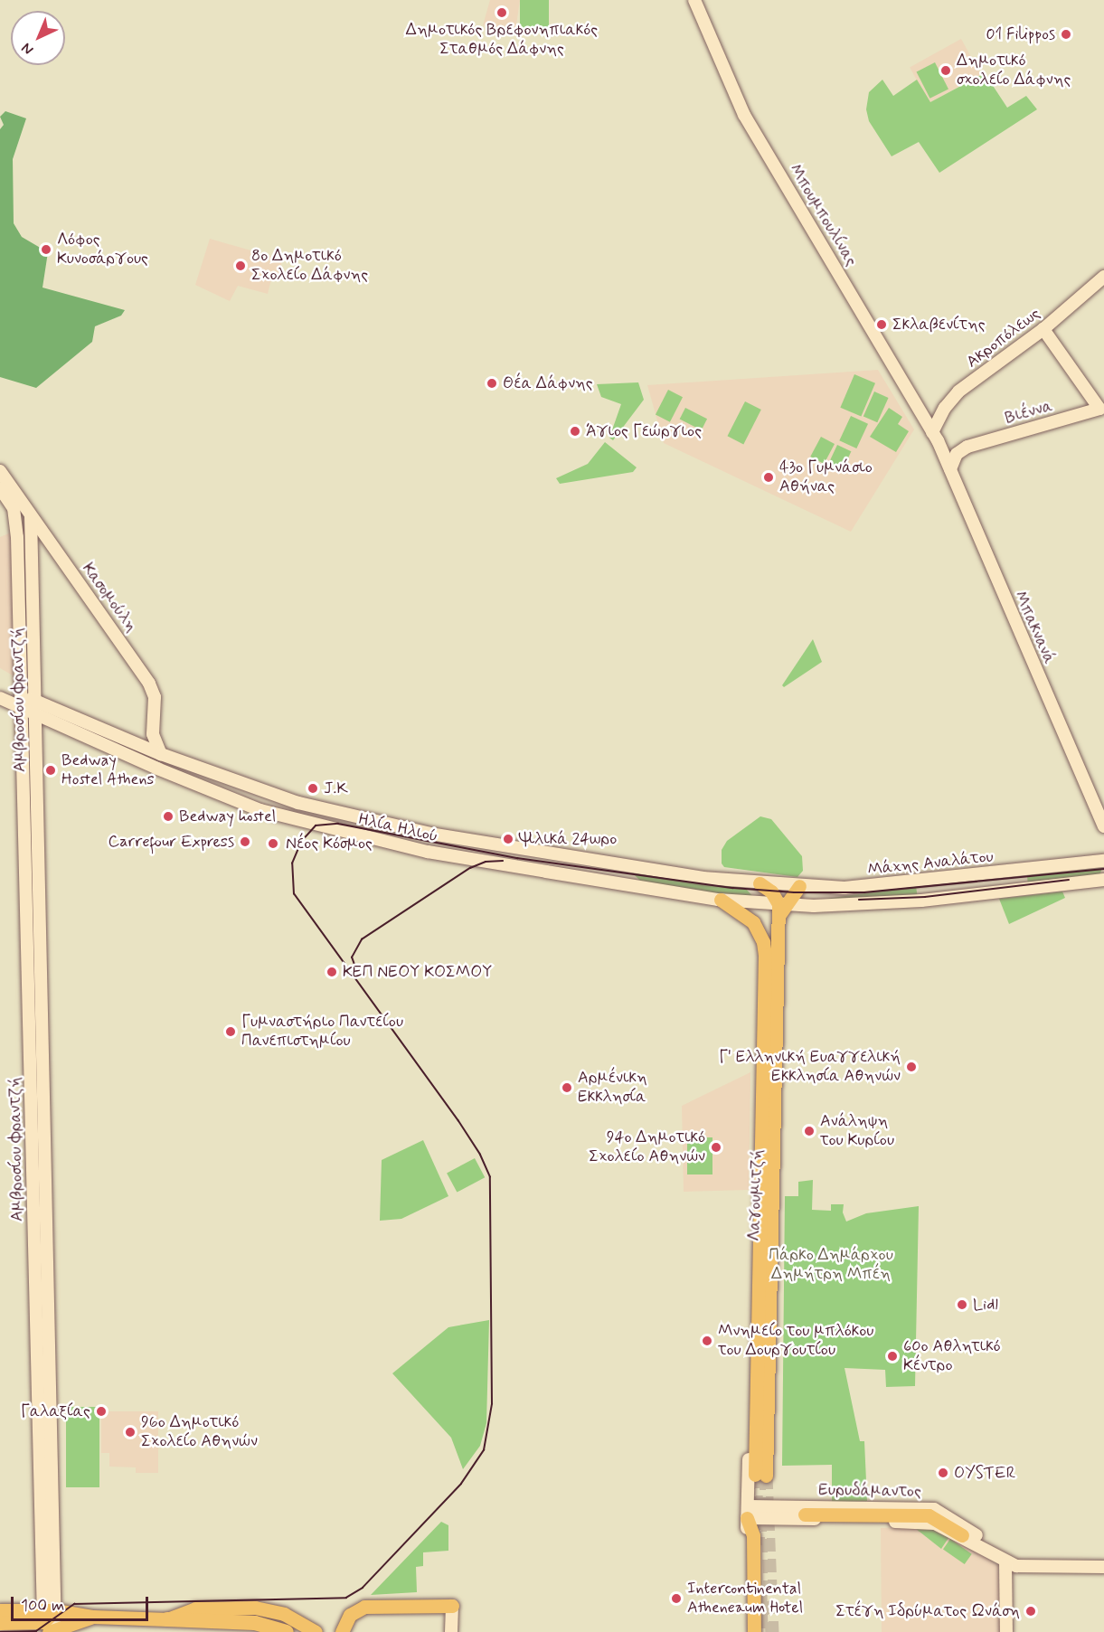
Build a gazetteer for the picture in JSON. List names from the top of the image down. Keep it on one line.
{"streets":{"main road":["Μπουμπουλίνας","Ακροπόλεως","Βιέννα","Κασομούλη","Μπακνανά","Αμβροσίου Φραντζή","Ηλία Ηλιού","Μάχης Αναλάτου","Λαγουμιτζή","Ευρυδάμαντος"]},"crossings":[["Μπουμπουλίνας","Ακροπόλεως"],["Μπουμπουλίνας","Βιέννα"],["Μπουμπουλίνας","Μπακνανά"],["Ακροπόλεως","Βιέννα"],["Ακροπόλεως","Μπακνανά"],["Βιέννα","Μπακνανά"],["Κασομούλη","Αμβροσίου Φραντζή"],["Κασομούλη","Ηλία Ηλιού"],["Αμβροσίου Φραντζή","Ηλία Ηλιού"],["Ηλία Ηλιού","Μάχης Αναλάτου"],["Ηλία Ηλιού","Λαγουμιτζή"],["Λαγουμιτζή","Ευρυδάμαντος"]],"parks":["Πάρκο Δημάρχου Δημήτρη Μπέη"],"places":["Δημοτικός Βρεφονηπιακός Σταθμός Δάφνης","01 Filippos","Δημοτικό σχολείο Δάφνης","Λόφος Κυνοσάργους","8ο Δημοτικό Σχολείο Δάφνης","Σκλαβενίτης","Θέα Δάφνης","Άγιος Γεώργιος","43ο Γυμνάσιο Αθήνας","Bedway Hostel Athens","J.K","Bedway hostel","Ψιλικά 24ωρο","Carrefour Express","Νέος Κόσμος","ΚΕΠ ΝΕΟΥ ΚΟΣΜΟΥ","Γυμναστήριο Παντείου Πανεπιστημίου","Γ' Ελληνική Ευαγγελική Εκκλησία Αθηνών","Αρμένικη Εκκλησία","Ανάληψη του Κυρίου","94ο Δημοτικό Σχολείο Αθηνών","Lidl","Μνημείο του μπλόκου του Δουργουτίου","60ο Αθλητικό Κέντρο","Γαλαξίας","96ο Δημοτικό Σχολείο Αθηνών","OYSTER","Intercontinental Atheneaum Hotel","Στέγη Iδρύματος Ωνάση"],"scale_bar":"100 m","north":"bottom left"}
